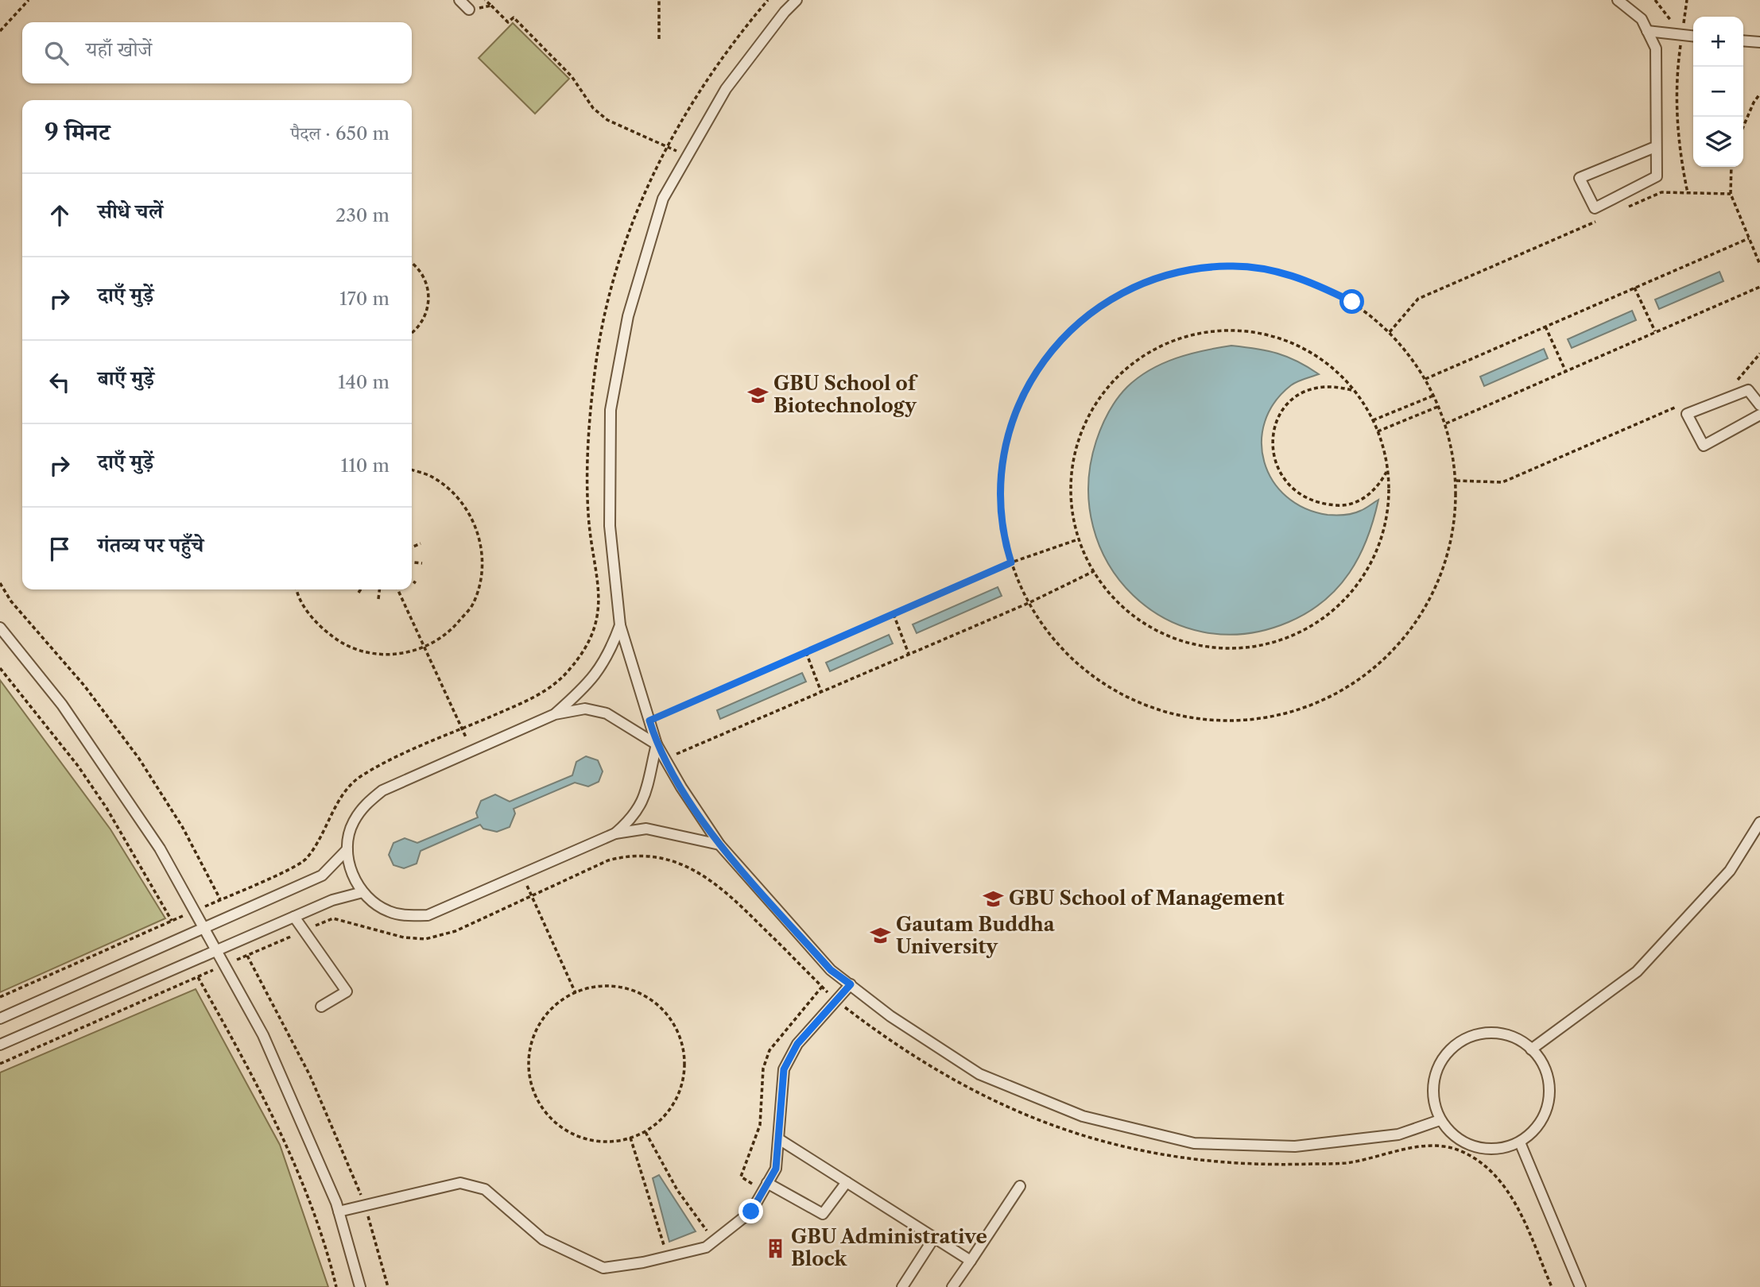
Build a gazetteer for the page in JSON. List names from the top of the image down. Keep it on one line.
{"places":{"school or university":["GBU School of Biotechnology","GBU School of Management","Gautam Buddha University"],"building":["GBU Administrative Block"]},"page":{"map_buttons":["+","−"],"search":"यहाँ खोजें","heading":["9 मिनट","पैदल · 650 m"],"list":[["सीधे चलें","230 m"],["दाएँ मुड़ें","170 m"],["बाएँ मुड़ें","140 m"],["दाएँ मुड़ें","110 m"],"गंतव्य पर पहुँचे"]}}
